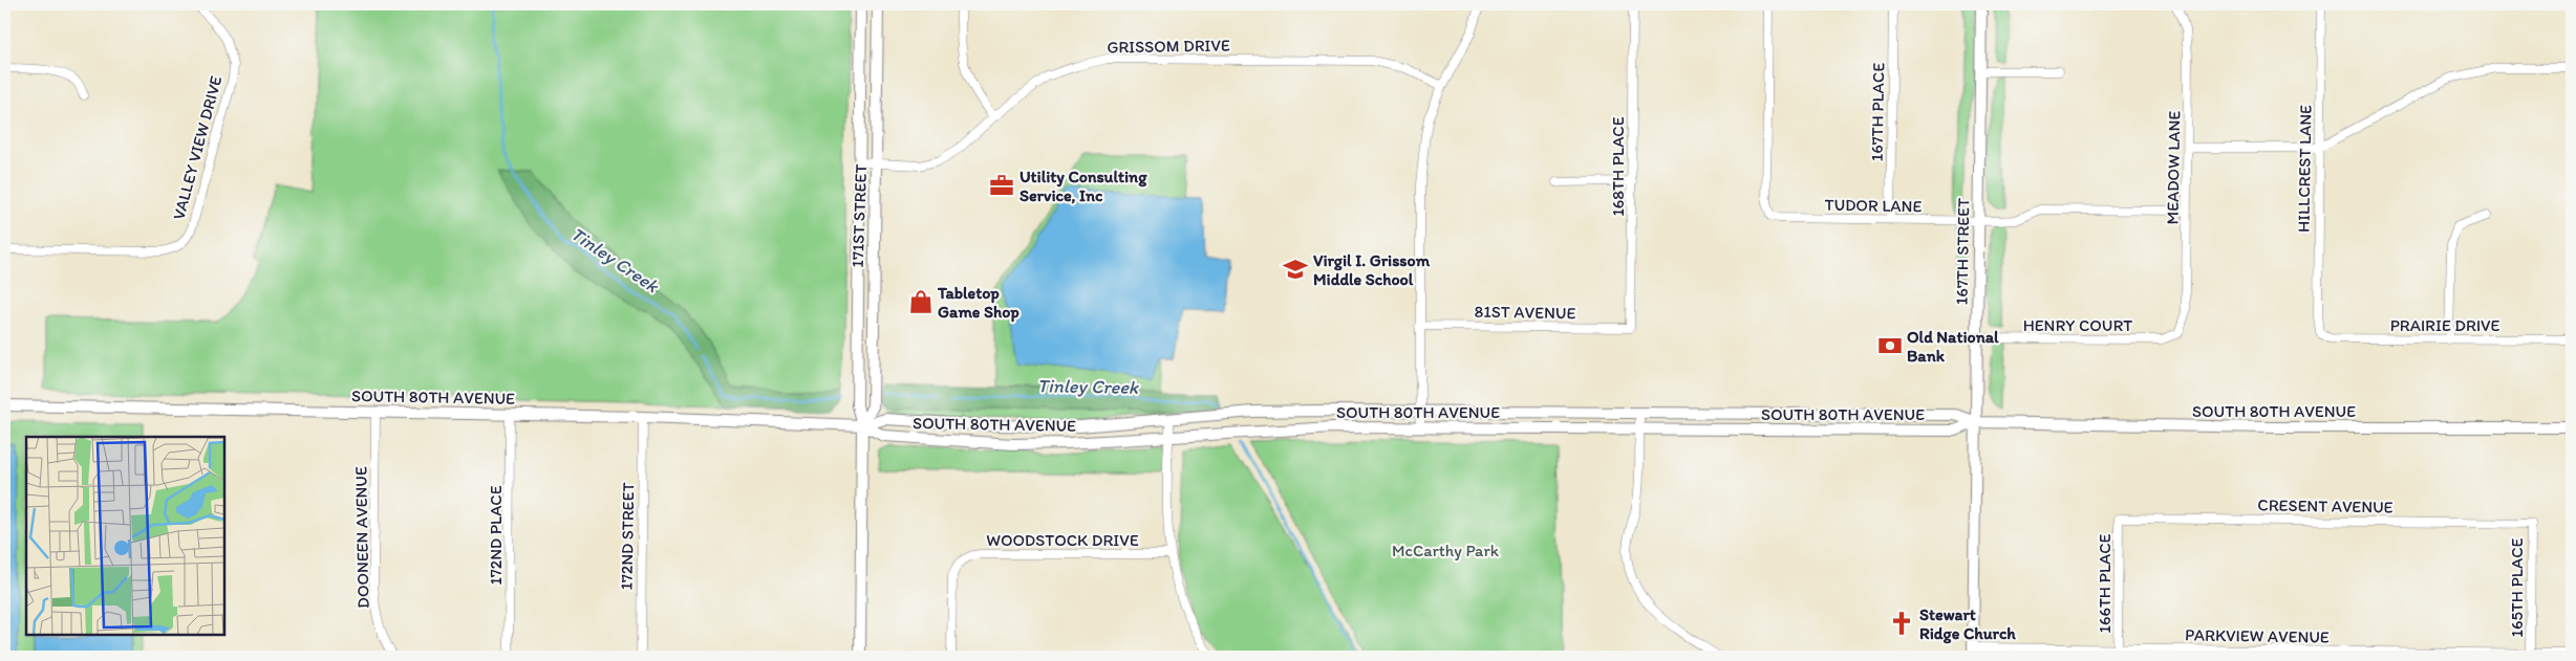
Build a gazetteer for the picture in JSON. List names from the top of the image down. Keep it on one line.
{"streets":{"street":["GRISSOM DRIVE","167TH PLACE","VALLEY VIEW DRIVE","168TH PLACE","MEADOW LANE","HILLCREST LANE","TUDOR LANE","171ST STREET","167TH STREET","81ST AVENUE","HENRY COURT","PRAIRIE DRIVE","SOUTH 80TH AVENUE","CRESENT AVENUE","172ND PLACE","172ND STREET","DOONEEN AVENUE","WOODSTOCK DRIVE","166TH PLACE","165TH PLACE","PARKVIEW AVENUE"]},"crossings":[["GRISSOM DRIVE","171ST STREET"],["167TH PLACE","TUDOR LANE"],["168TH PLACE","81ST AVENUE"],["MEADOW LANE","TUDOR LANE"],["MEADOW LANE","HENRY COURT"],["HILLCREST LANE","PRAIRIE DRIVE"],["TUDOR LANE","167TH STREET"],["171ST STREET","SOUTH 80TH AVENUE"],["167TH STREET","HENRY COURT"],["167TH STREET","SOUTH 80TH AVENUE"],["167TH STREET","PARKVIEW AVENUE"],["SOUTH 80TH AVENUE","172ND PLACE"],["SOUTH 80TH AVENUE","172ND STREET"],["SOUTH 80TH AVENUE","DOONEEN AVENUE"],["CRESENT AVENUE","166TH PLACE"],["CRESENT AVENUE","165TH PLACE"],["166TH PLACE","PARKVIEW AVENUE"],["165TH PLACE","PARKVIEW AVENUE"]],"water":["Tinley Creek"],"parks":["McCarthy Park"],"places":{"office":["Utility Consulting Service, Inc"],"school or university":["Virgil I. Grissom Middle School"],"shop":["Tabletop Game Shop"],"bank":["Old National Bank"],"church":["Stewart Ridge Church"]}}
